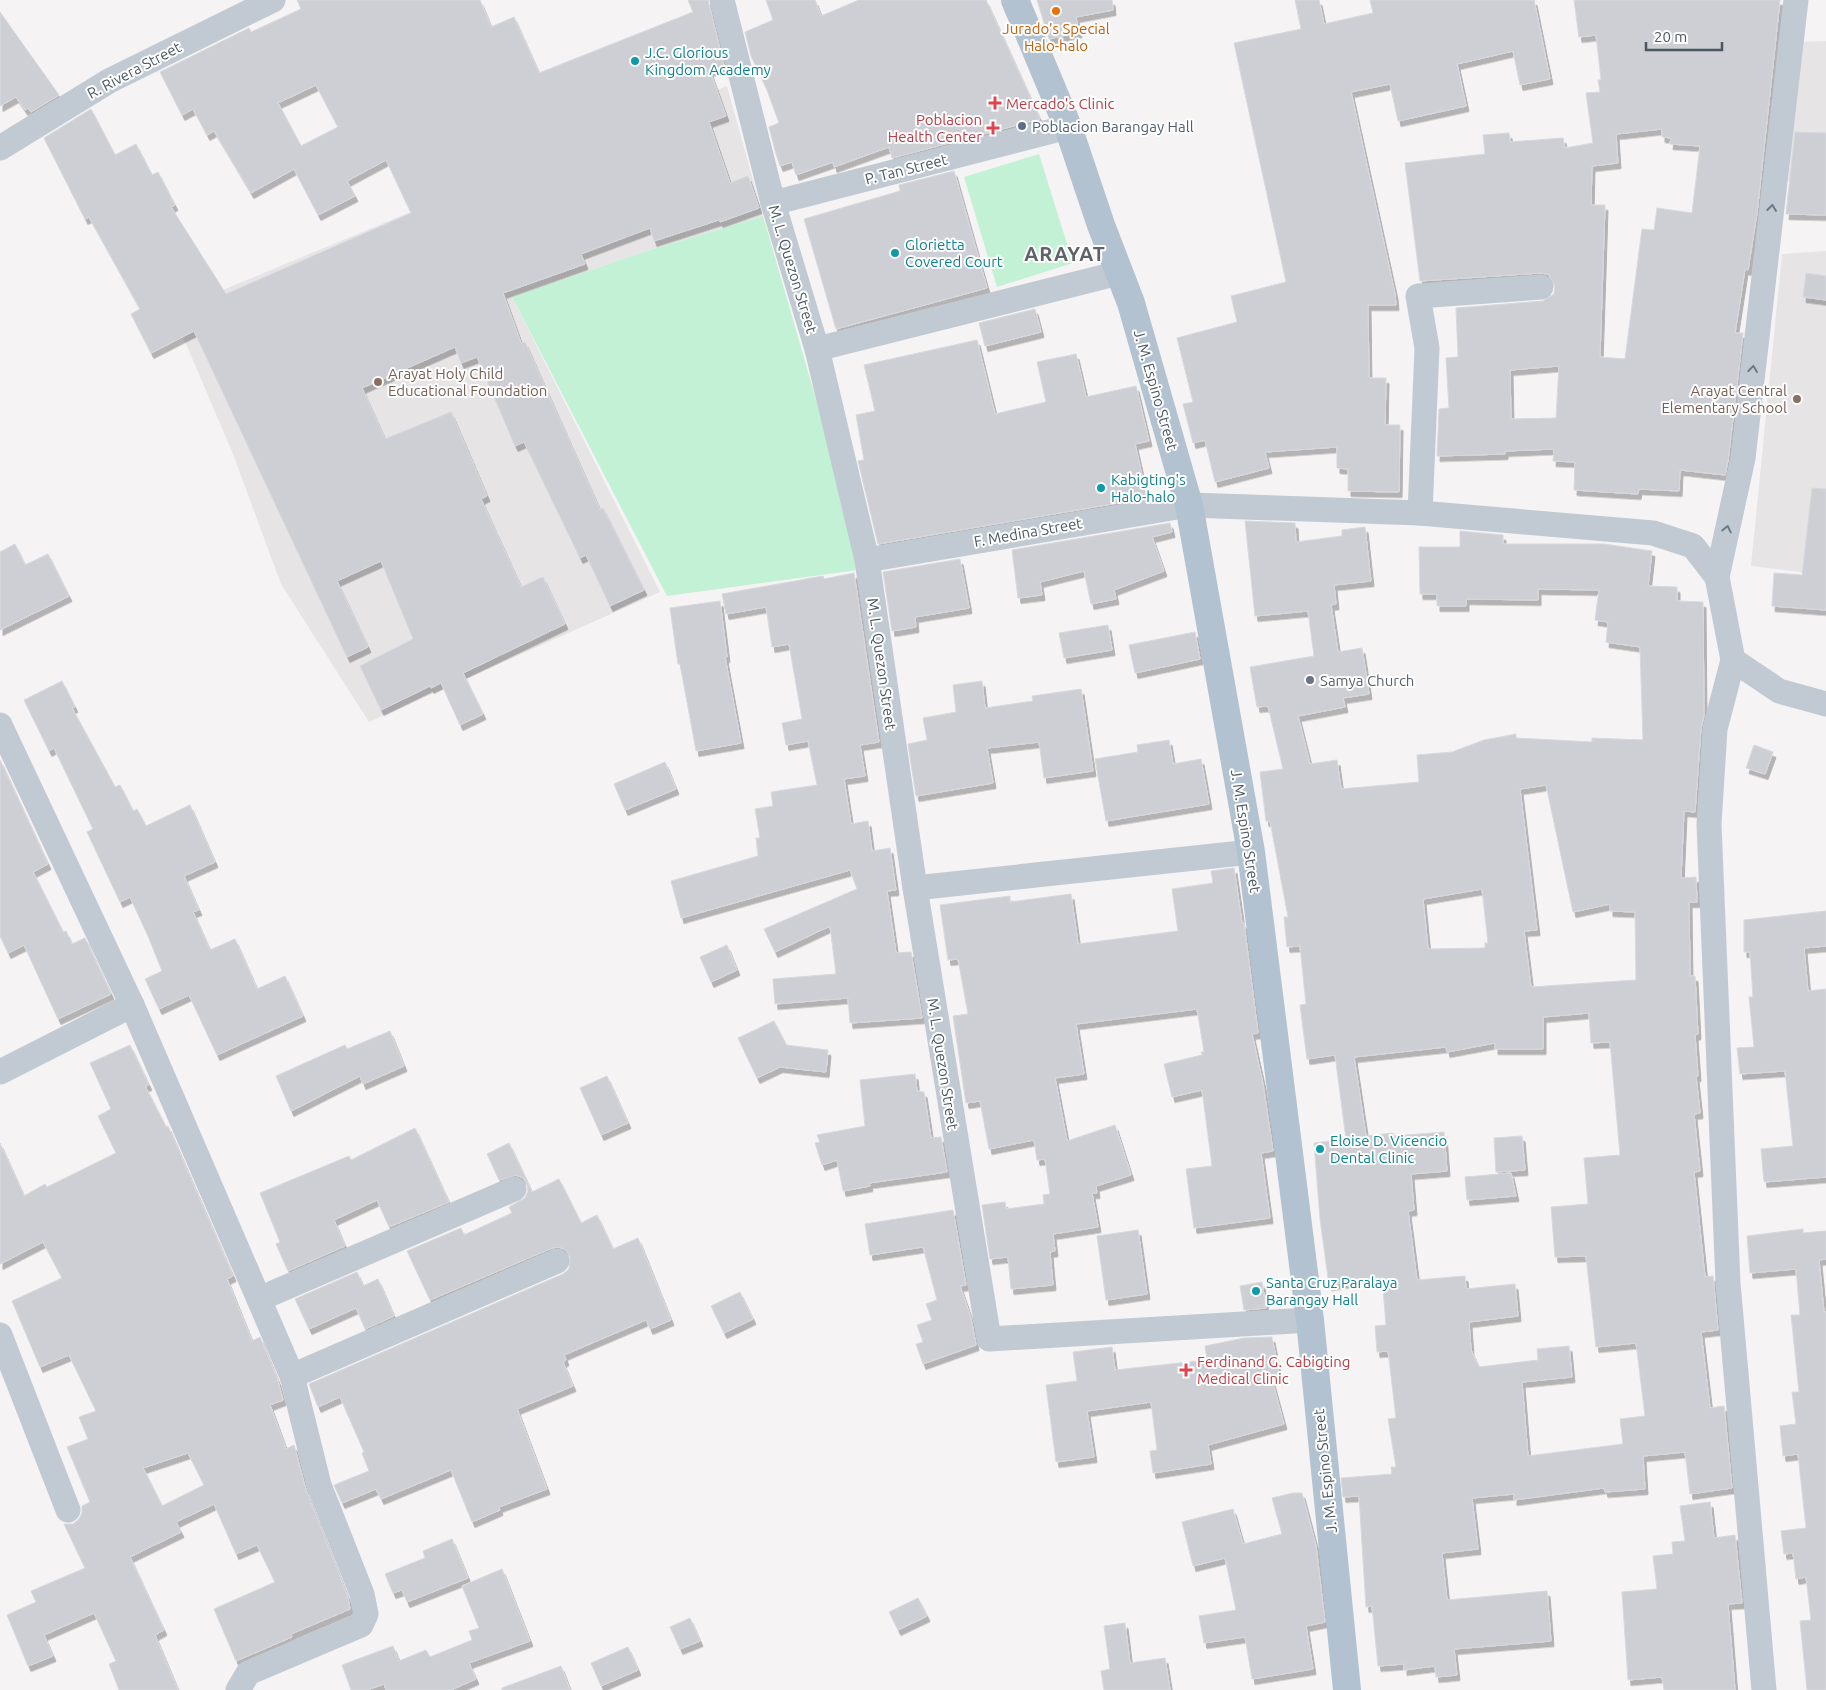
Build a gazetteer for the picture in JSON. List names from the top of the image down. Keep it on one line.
{"streets":{"main road":["J. M. Espino Street"],"street":["R. Rivera Street","P. Tan Street","M. L. Quezon Street","F. Medina Street"]},"crossings":[["P. Tan Street","M. L. Quezon Street"],["P. Tan Street","J. M. Espino Street"],["M. L. Quezon Street","J. M. Espino Street"],["M. L. Quezon Street","F. Medina Street"],["J. M. Espino Street","F. Medina Street"]],"districts":["ARAYAT"],"places":{"other":["Jurado's Special Halo-halo","J.C. Glorious Kingdom Academy","Poblacion Barangay Hall","Glorietta Covered Court","Arayat Holy Child Educational Foundation","Arayat Central Elementary School","Kabigting's Halo-halo","Samya Church","Eloise D. Vicencio Dental Clinic","Santa Cruz Paralaya Barangay Hall"],"health":["Mercado's Clinic","Poblacion Health Center","Ferdinand G. Cabigting Medical Clinic"]},"scale_bar":"20 m"}
